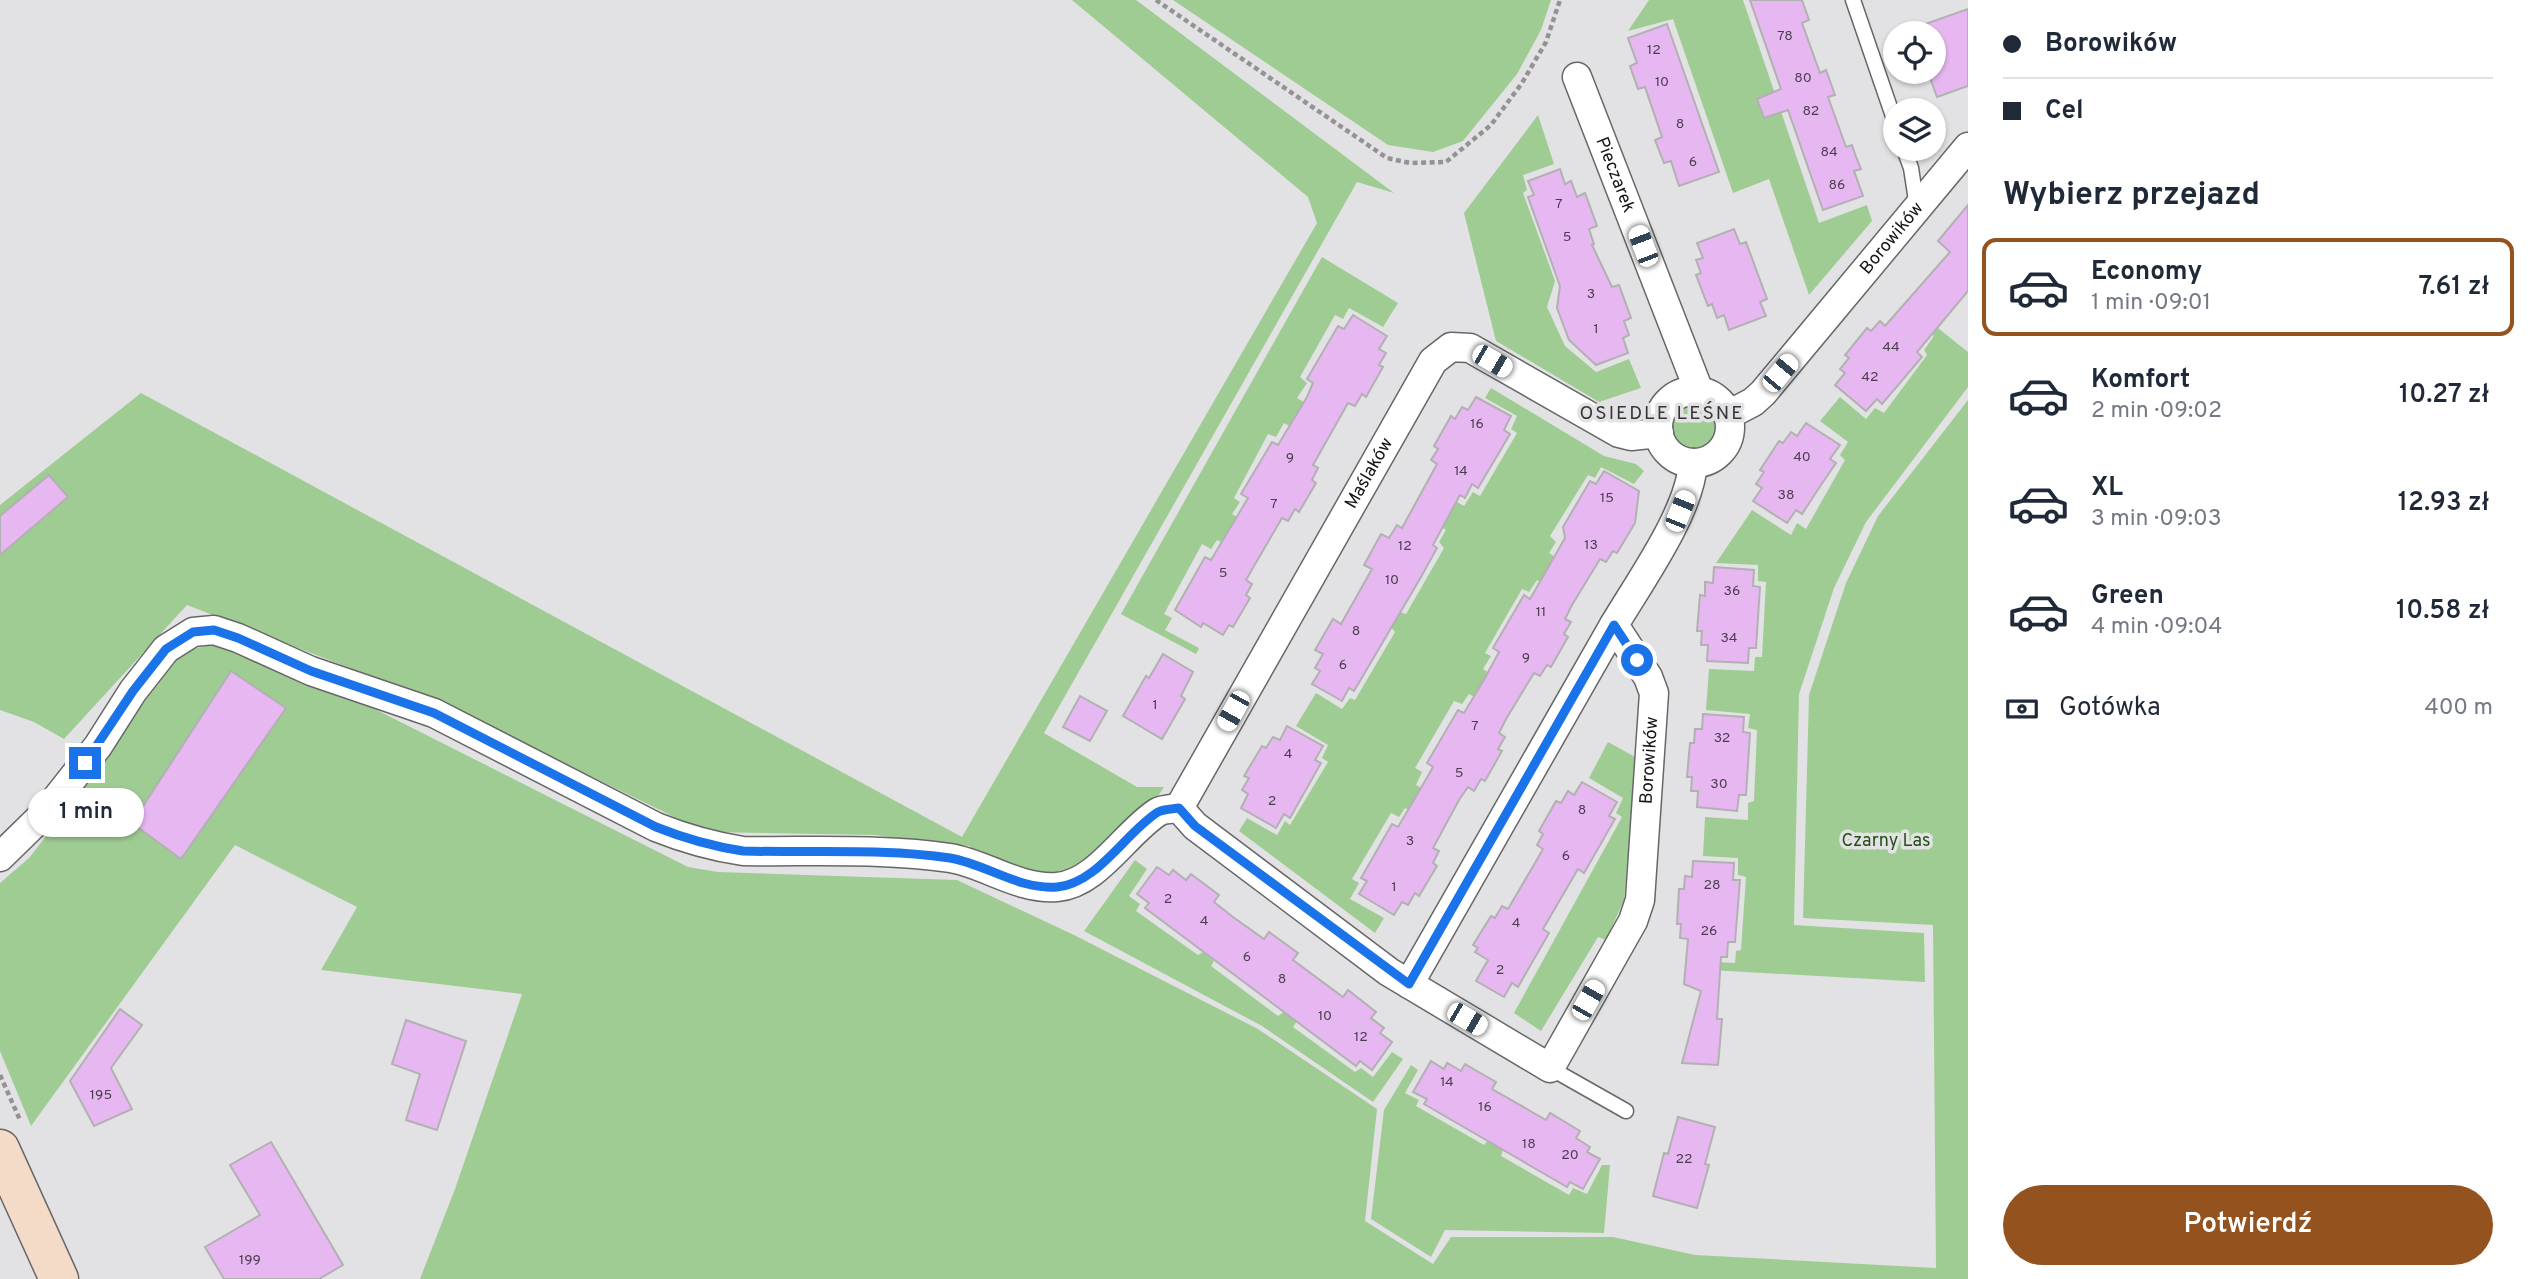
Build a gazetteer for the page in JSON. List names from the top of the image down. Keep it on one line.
{"streets":{"street":["Pieczarek","Borowików","Maślaków"]},"crossings":[["Pieczarek","Borowików"],["Pieczarek","Maślaków"],["Borowików","Maślaków"]],"districts":["OSIEDLE LEŚNE"],"parks":["Czarny Las"],"house_numbers":["78","12","80","10","82","8","84","6","86","7","5","3","1","44","42","16","40","9","14","38","15","7","13","12","5","10","36","11","8","34","9","6","1","7","32","4","5","30","2","8","3","6","28","1","2","4","4","26","6","2","8","10","12","14","195","16","18","20","22","199"],"page":{"banner":["Borowików","Cel"],"heading":"Wybierz przejazd","list":[{"name":"Economy","note":"1 min · 09:01","value":"7.61 zł"},{"name":"Komfort","note":"2 min · 09:02","value":"10.27 zł"},{"name":"XL","note":"3 min · 09:03","value":"12.93 zł"},{"name":"Green","note":"4 min · 09:04","value":"10.58 zł"}],"pay":["Gotówka","400 m"],"bubble":"1 min","buttons":"Potwierdź"}}
